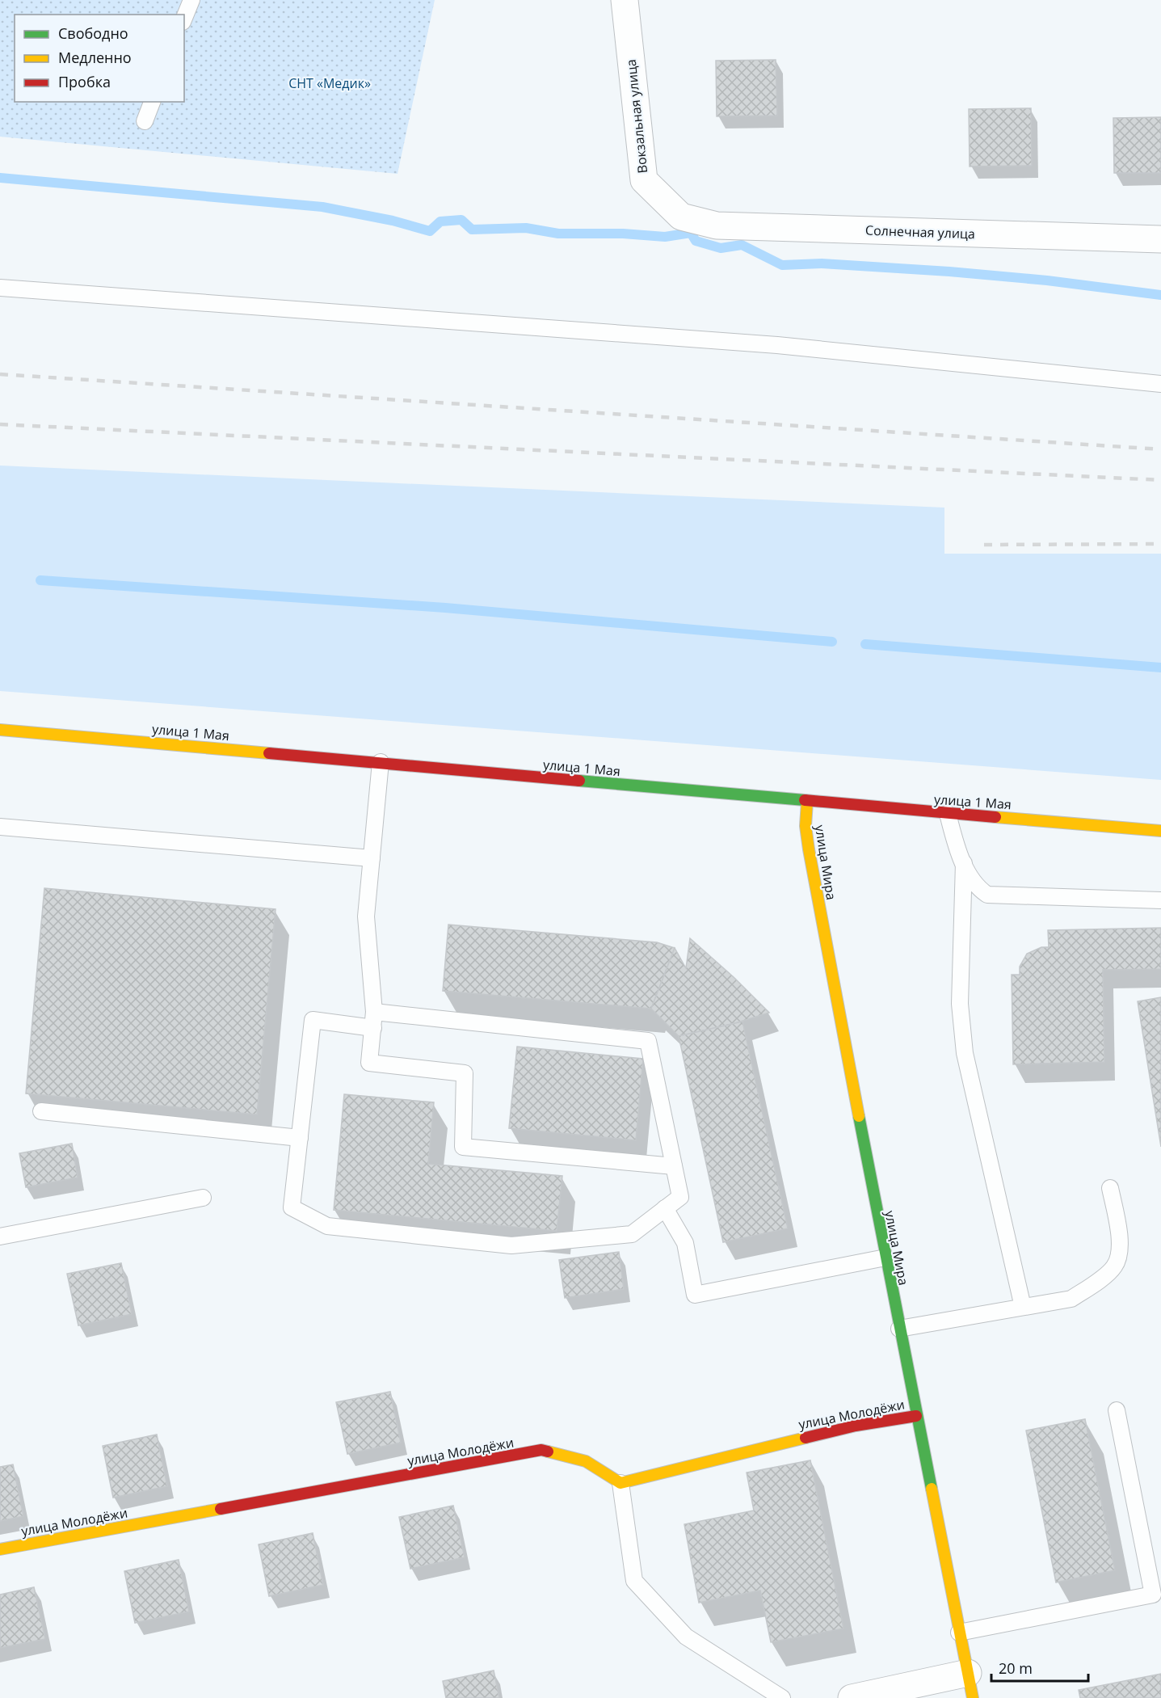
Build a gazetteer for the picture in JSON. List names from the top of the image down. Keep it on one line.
{"streets":{"street":["Вокзальная улица","Солнечная улица","улица 1 Мая","улица Мира","улица Молодёжи"]},"crossings":[["Вокзальная улица","Солнечная улица"],["улица 1 Мая","улица Мира"],["улица Мира","улица Молодёжи"]],"parks":["СНТ «Медик»"],"legend":["Свободно","Медленно","Пробка"],"scale_bar":"20 m"}
